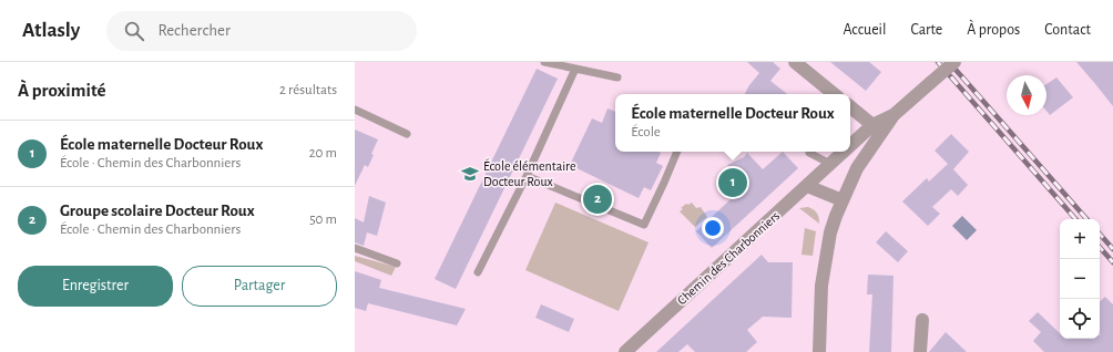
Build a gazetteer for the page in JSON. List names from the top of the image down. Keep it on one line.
{"streets":{"street":["Chemin des Charbonniers"]},"places":{"school or university":["École élémentaire Docteur Roux"]},"north":"bottom","page":{"header":"Atlasly","search":"Rechercher","nav":["Accueil","Carte","À propos","Contact"],"heading":["À proximité","2 résultats"],"popup":["École maternelle Docteur Roux","École"],"list":[{"mark":"1","name":"École maternelle Docteur Roux","note":"École · Chemin des Charbonniers","value":"20 m"},{"mark":"2","name":"Groupe scolaire Docteur Roux","note":"École · Chemin des Charbonniers","value":"50 m"}],"pins":["1","2"],"map_buttons":["+","−"],"buttons":["Enregistrer","Partager"]}}
